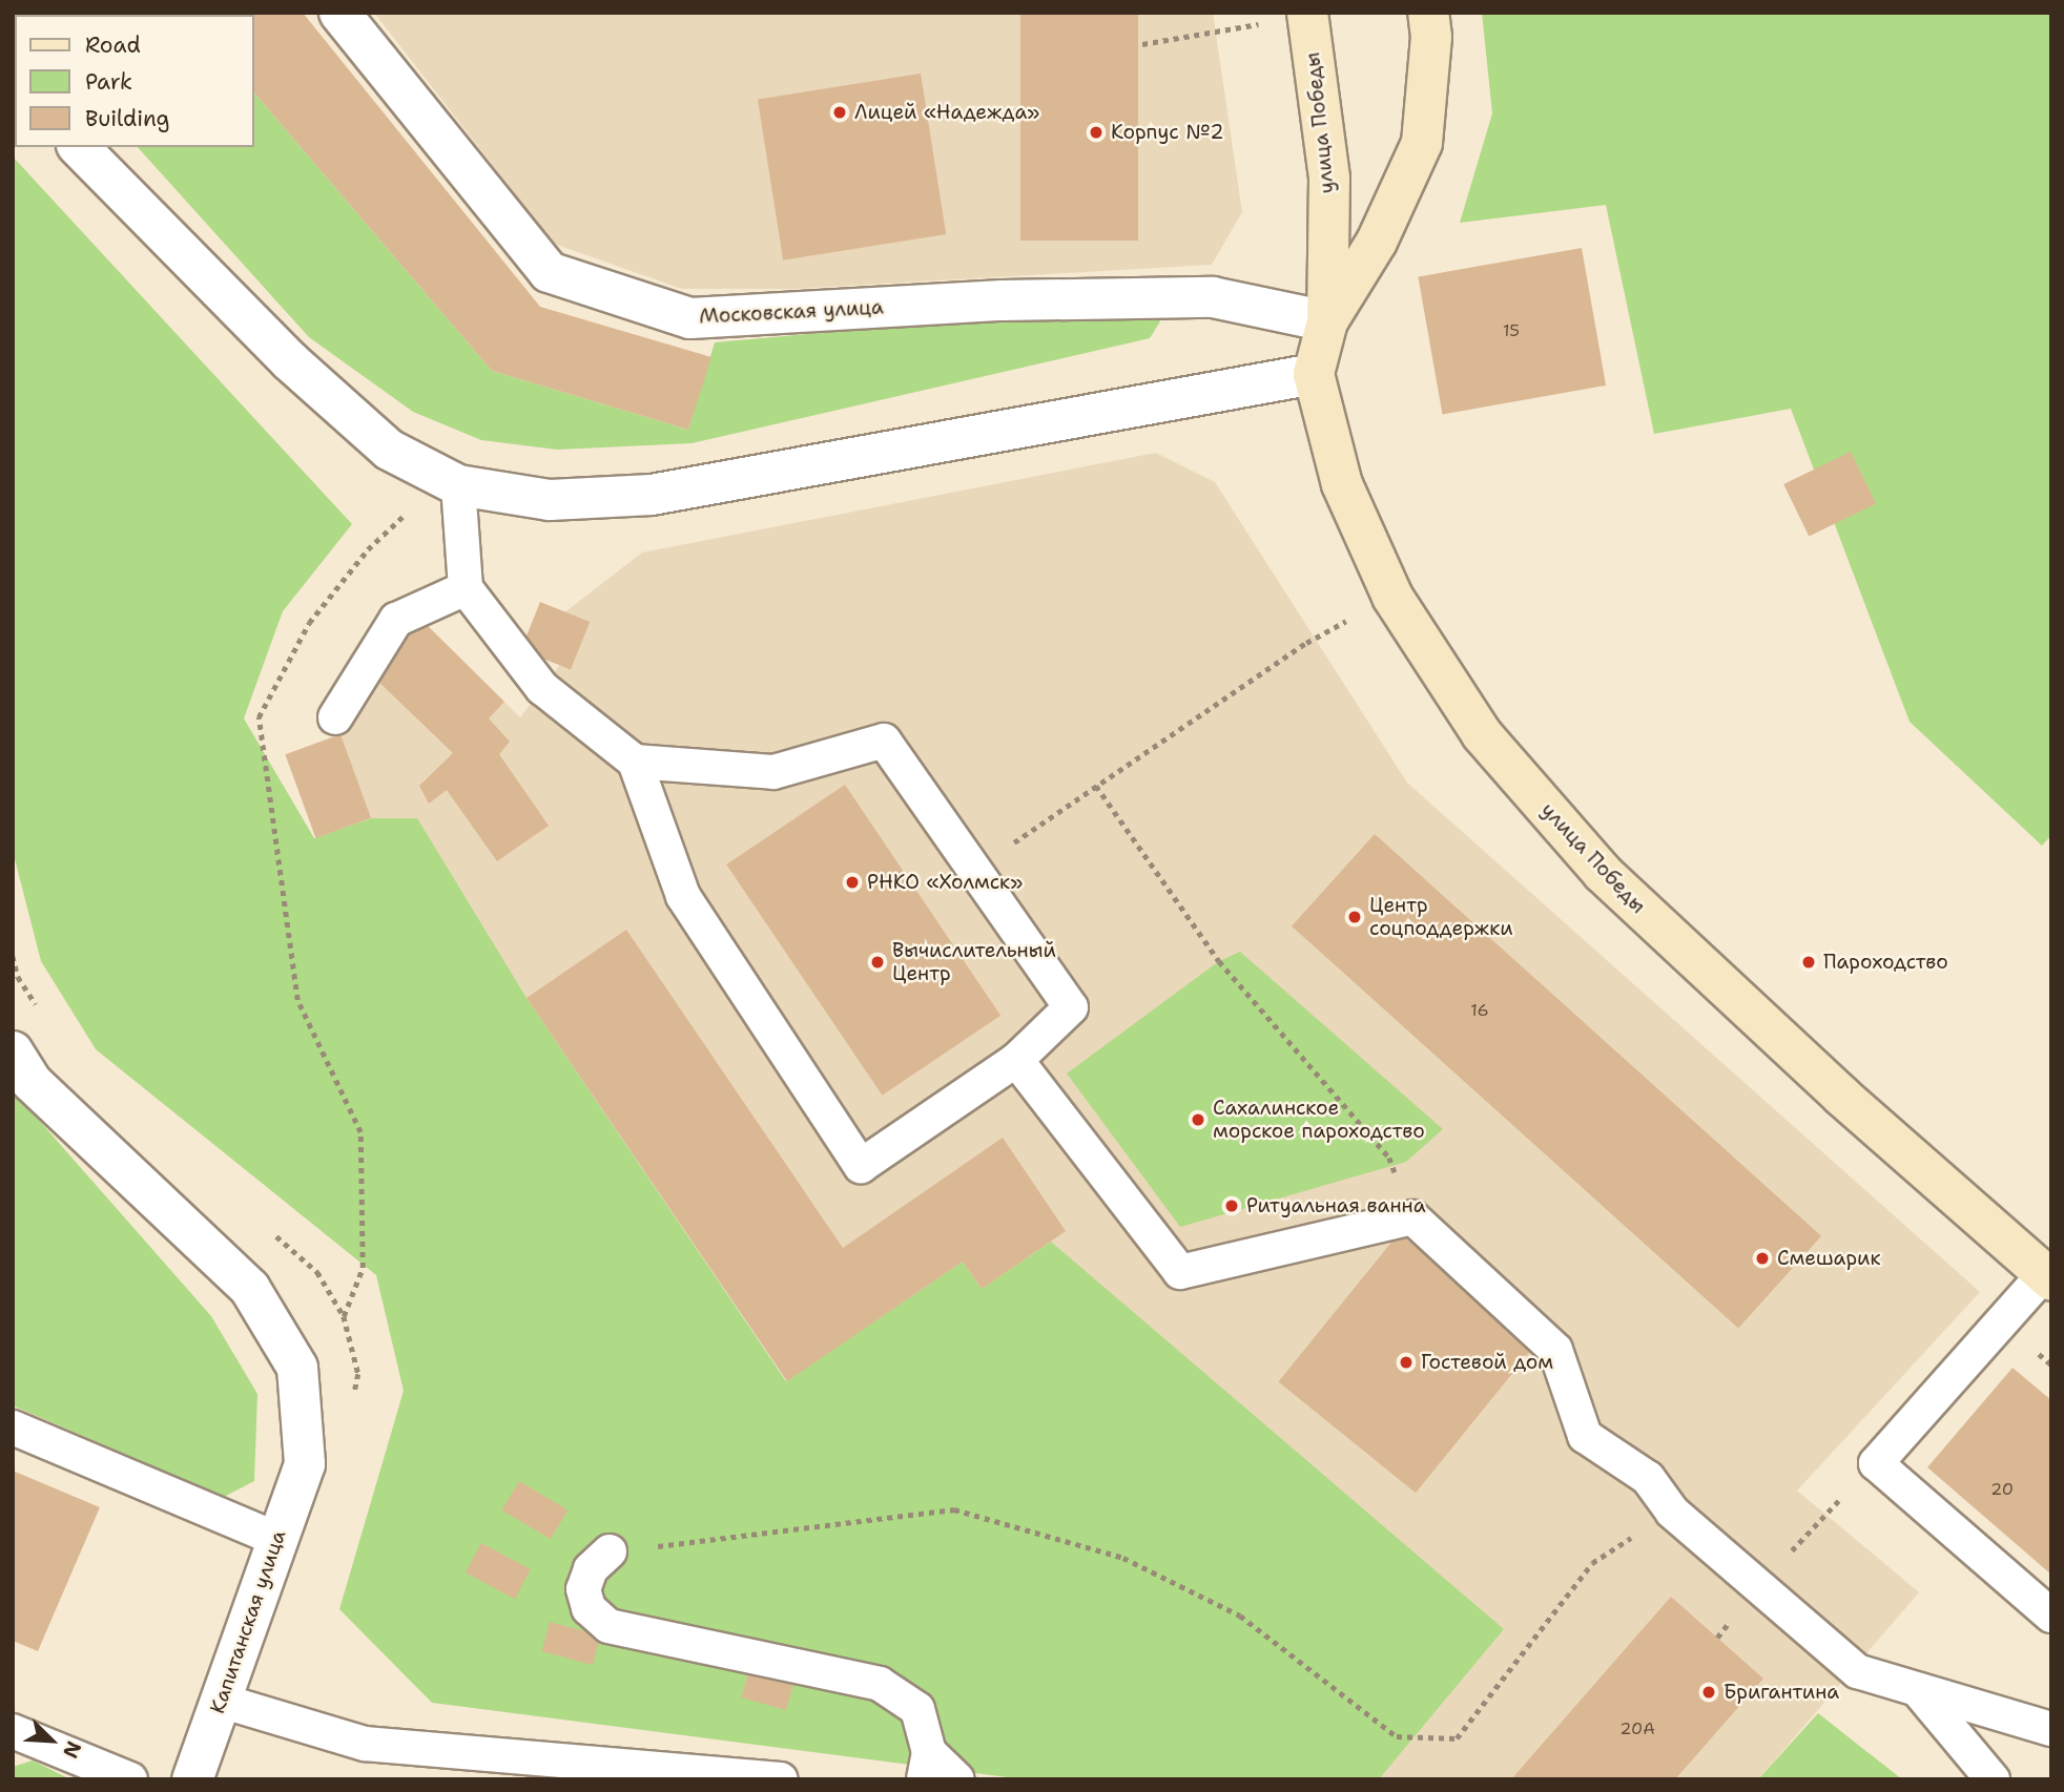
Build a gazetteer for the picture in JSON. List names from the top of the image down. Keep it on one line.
{"streets":{"main road":["улица Победы"],"street":["Московская улица","Капитанская улица"]},"crossings":[["улица Победы","Московская улица"]],"places":["Лицей «Надежда»","Корпус №2","РНКО «Холмск»","Центр соцподдержки","Вычислительный Центр","Пароходство","Сахалинское морское пароходство","Ритуальная ванна","Смешарик","Гостевой дом","Бригантина"],"house_numbers":["15","16","20","20А"],"legend":["Road","Park","Building"],"north":"bottom right"}
